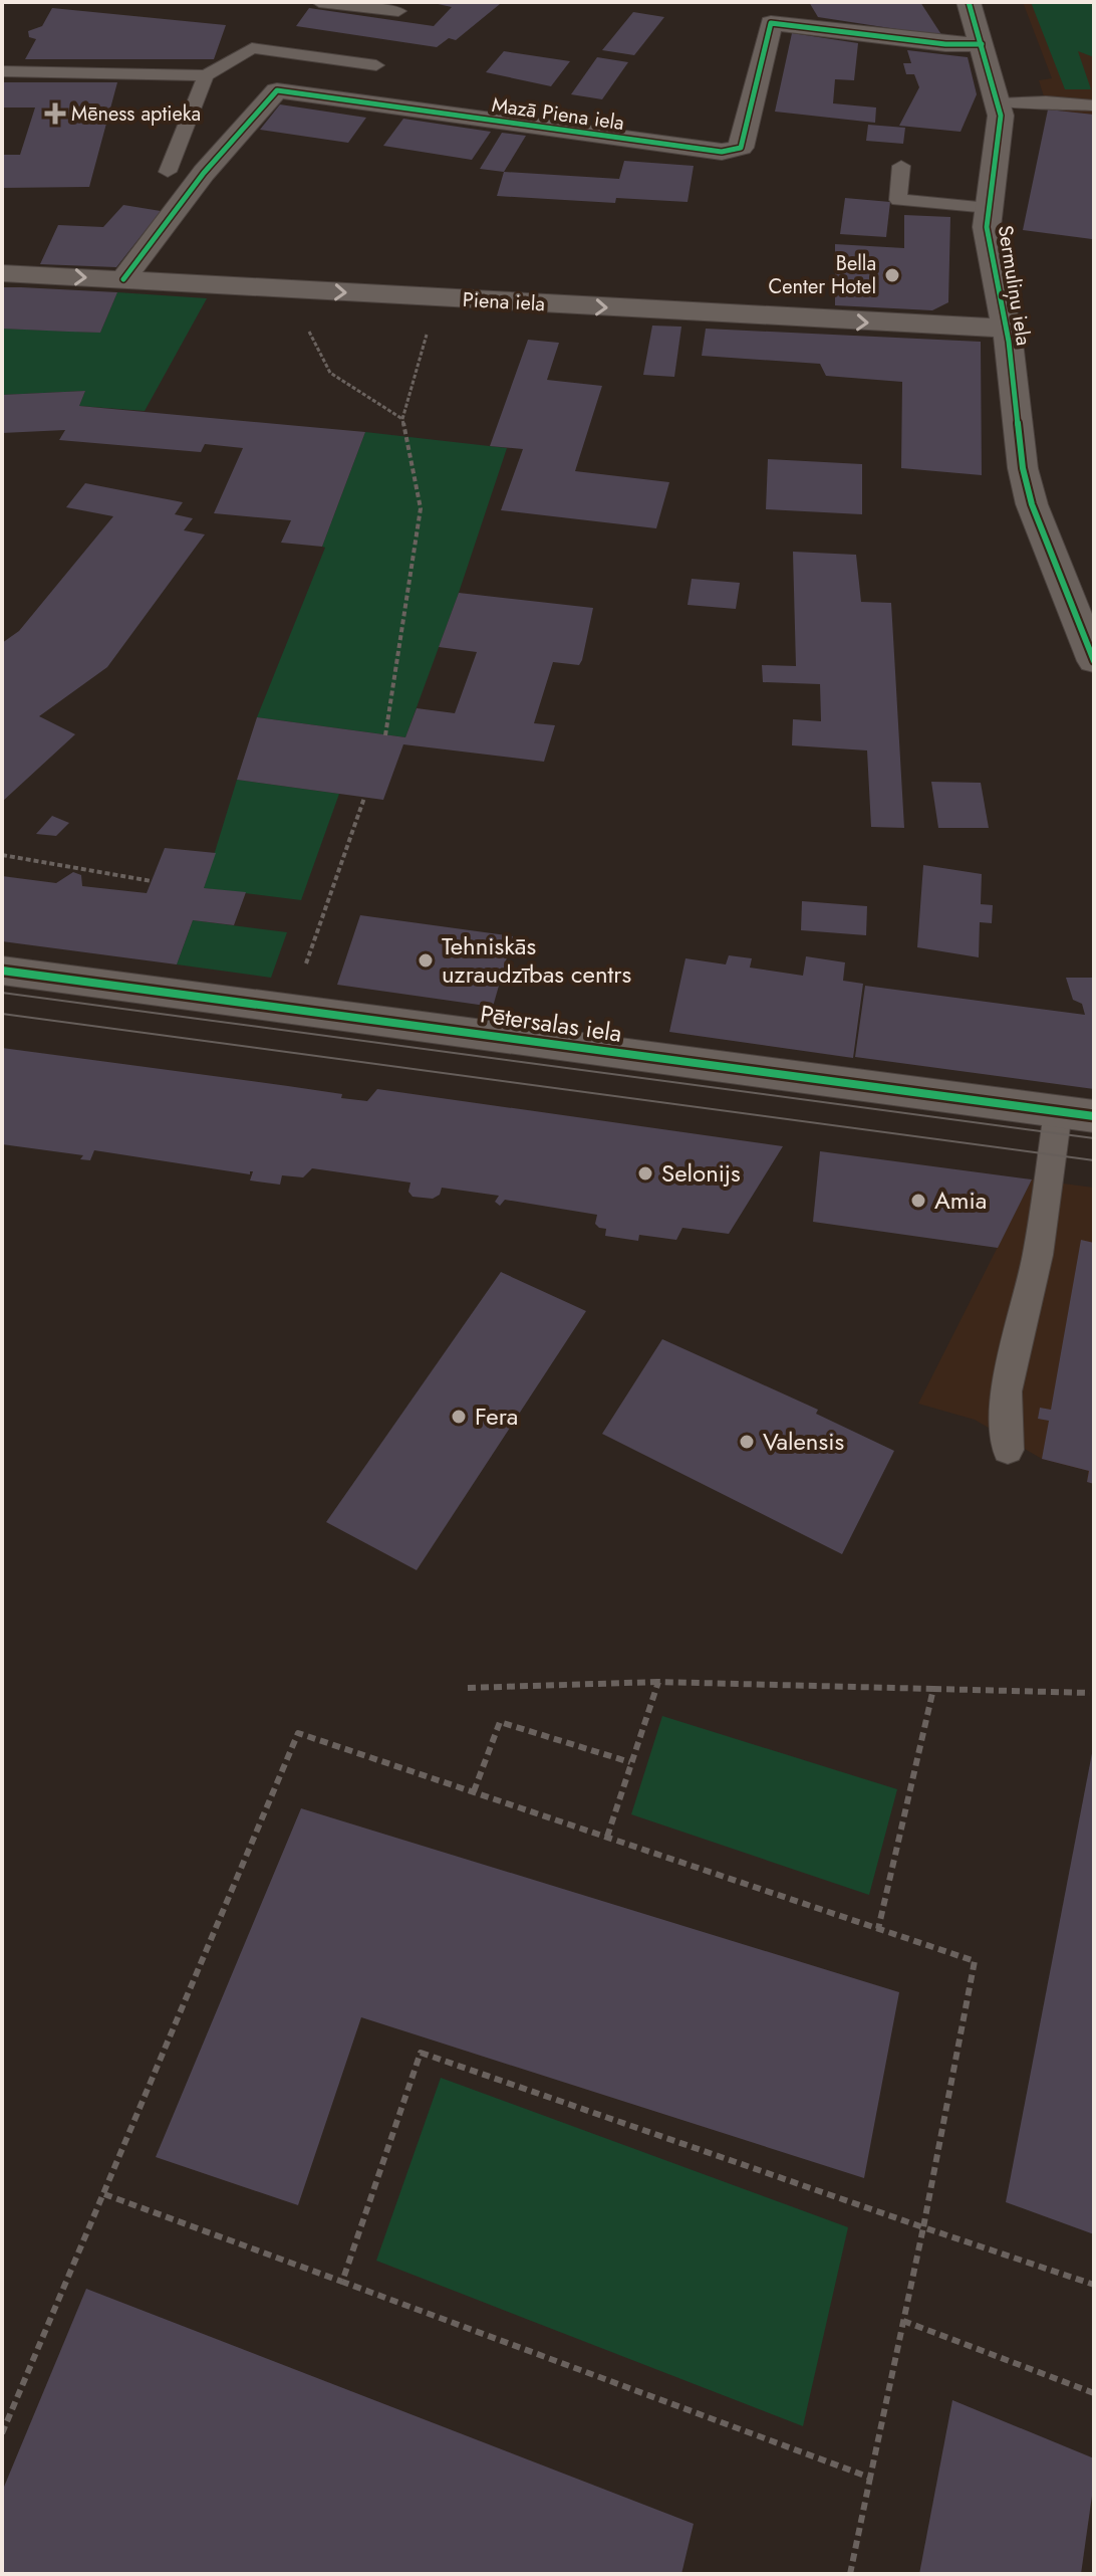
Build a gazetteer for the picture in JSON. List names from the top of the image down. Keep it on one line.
{"streets":{"street":["Mazā Piena iela","Sermuliņu iela","Piena iela","Pētersalas iela"]},"crossings":[["Mazā Piena iela","Sermuliņu iela"],["Mazā Piena iela","Piena iela"],["Sermuliņu iela","Piena iela"]],"one_way":["Piena iela"],"places":{"health":["Mēness aptieka"],"other":["Bella Center Hotel","Tehniskās uzraudzības centrs","Selonijs","Amia","Fera","Valensis"]}}
